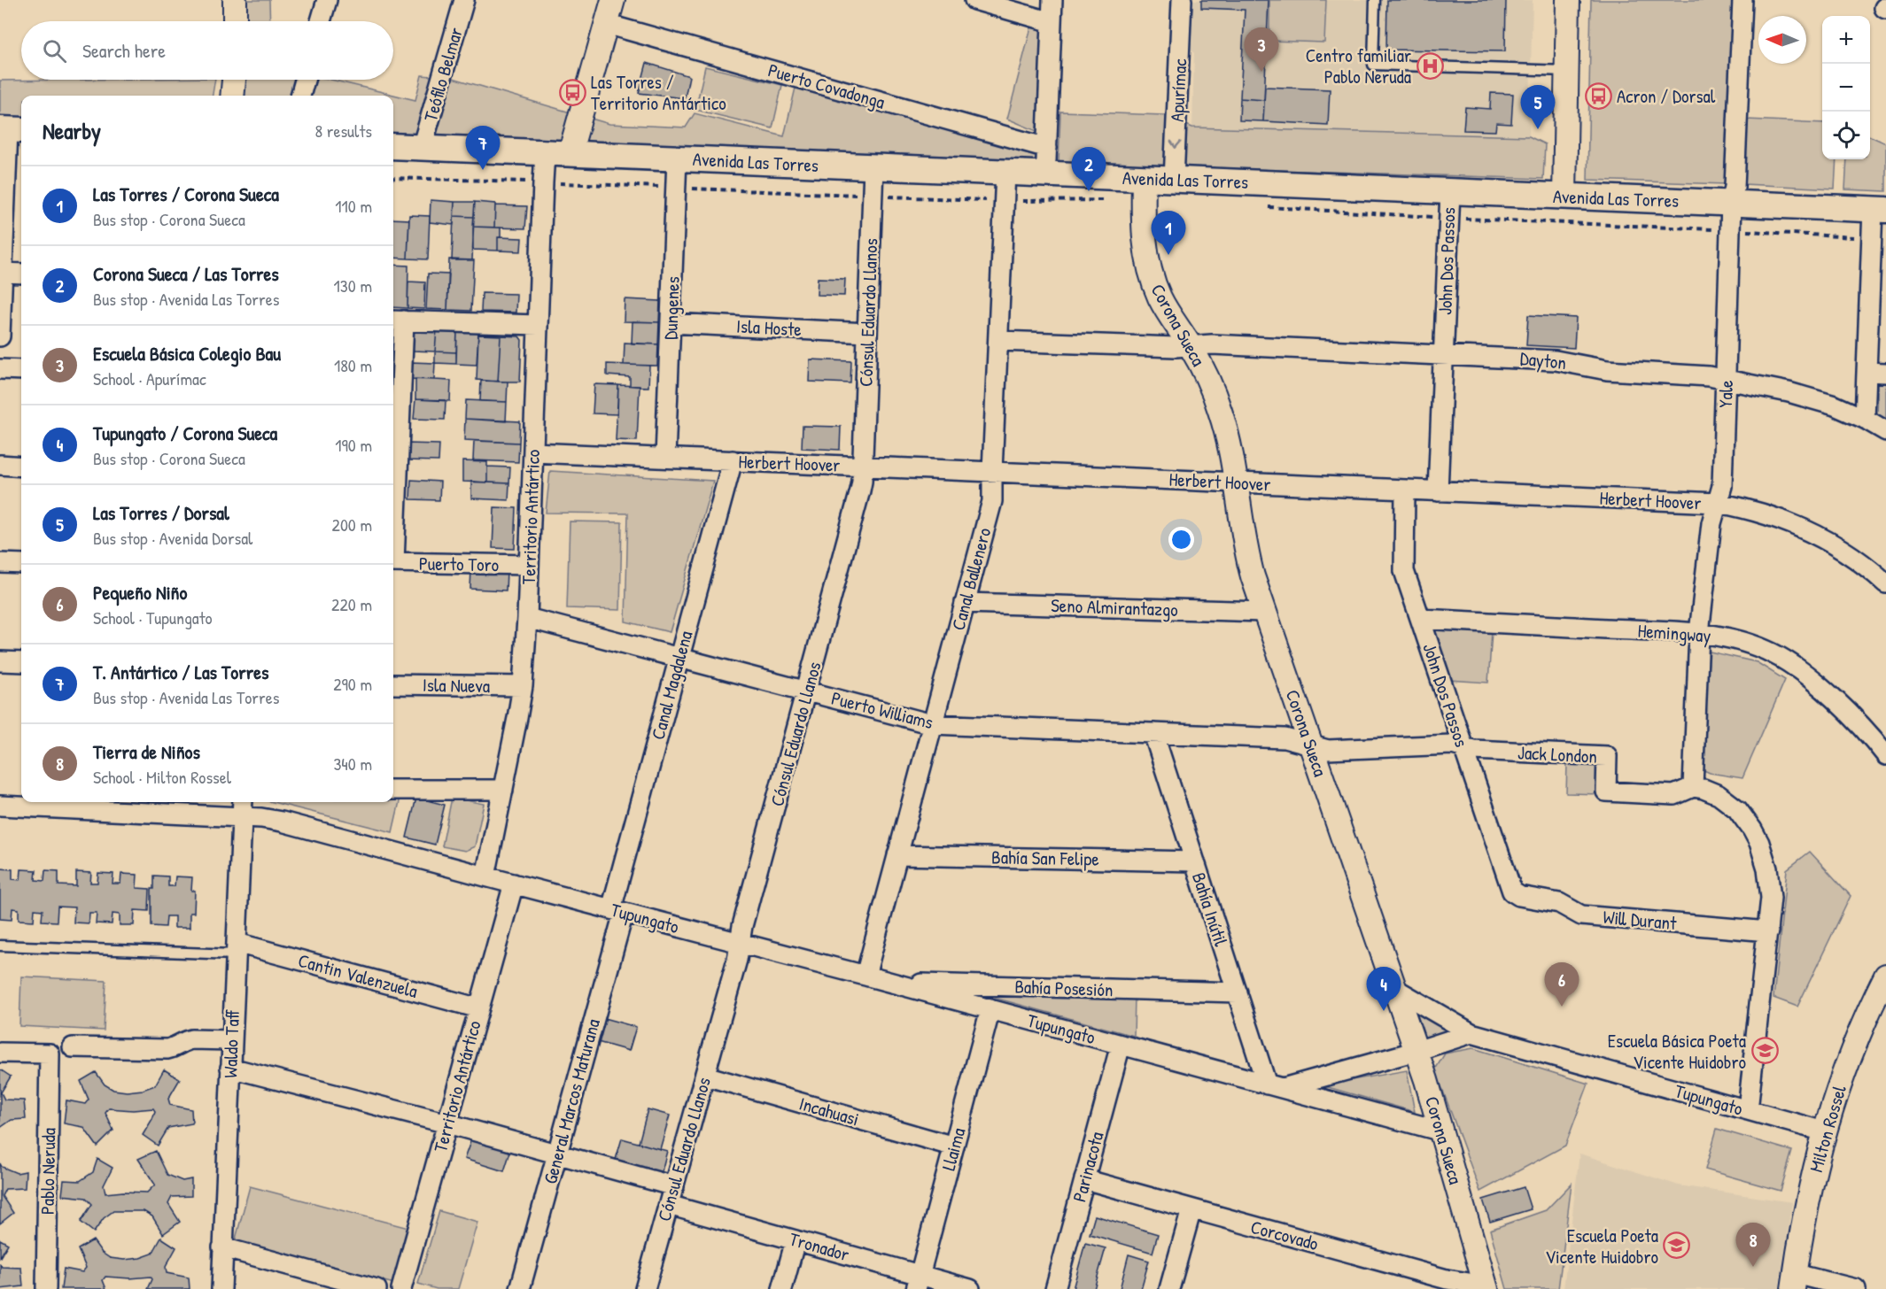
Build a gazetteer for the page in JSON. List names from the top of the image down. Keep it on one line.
{"streets":{"main road":["Avenida Las Torres"],"street":["Teófilo Belmar","Puerto Covadonga","Apurímac","John Dos Passos","Dungenes","Cónsul Eduardo Llanos","Corona Sueca","Isla Hoste","Dayton","Yale","Herbert Hoover","Territorio Antártico","Puerto Toro","Canal Ballenero","Seno Almirantazgo","Hemingway","Isla Nueva","Canal Magdalena","Puerto Williams","Jack London","Bahía San Felipe","Bahía Inútil","Tupungato","Will Durant","Cantin Valenzuela","Bahía Posesión","Waldo Taff","General Marcos Maturana","Incahuasi","Milton Rossel","Llaima","Parinacota","Pablo Neruda","Corcovado","Tronador"]},"crossings":[["Teófilo Belmar","Avenida Las Torres"],["Puerto Covadonga","Territorio Antártico"],["Apurímac","Avenida Las Torres"],["Avenida Las Torres","John Dos Passos"],["Avenida Las Torres","Dungenes"],["Avenida Las Torres","Cónsul Eduardo Llanos"],["Avenida Las Torres","Corona Sueca"],["Avenida Las Torres","Yale"],["Avenida Las Torres","Territorio Antártico"],["Avenida Las Torres","Canal Ballenero"],["John Dos Passos","Dayton"],["John Dos Passos","Herbert Hoover"],["John Dos Passos","Hemingway"],["John Dos Passos","Jack London"],["John Dos Passos","Will Durant"],["Dungenes","Isla Hoste"],["Dungenes","Herbert Hoover"],["Cónsul Eduardo Llanos","Isla Hoste"],["Cónsul Eduardo Llanos","Herbert Hoover"],["Cónsul Eduardo Llanos","Puerto Williams"],["Cónsul Eduardo Llanos","Tupungato"],["Cónsul Eduardo Llanos","Incahuasi"],["Cónsul Eduardo Llanos","Tronador"],["Corona Sueca","Dayton"],["Corona Sueca","Herbert Hoover"],["Corona Sueca","Seno Almirantazgo"],["Corona Sueca","Puerto Williams"],["Corona Sueca","Jack London"],["Corona Sueca","Tupungato"],["Corona Sueca","Corcovado"],["Dayton","Yale"],["Yale","Herbert Hoover"],["Yale","Hemingway"],["Yale","Jack London"],["Herbert Hoover","Territorio Antártico"],["Herbert Hoover","Canal Ballenero"],["Herbert Hoover","Canal Magdalena"],["Territorio Antártico","Puerto Toro"],["Territorio Antártico","Isla Nueva"],["Territorio Antártico","Puerto Williams"],["Territorio Antártico","Tupungato"],["Territorio Antártico","Cantin Valenzuela"],["Canal Ballenero","Seno Almirantazgo"],["Canal Ballenero","Puerto Williams"],["Canal Ballenero","Bahía San Felipe"],["Canal Ballenero","Tupungato"],["Canal Magdalena","Puerto Williams"],["Canal Magdalena","Tupungato"],["Canal Magdalena","General Marcos Maturana"],["Puerto Williams","Jack London"],["Puerto Williams","Bahía Inútil"],["Bahía San Felipe","Bahía Inútil"],["Bahía Inútil","Tupungato"],["Bahía Inútil","Bahía Posesión"],["Tupungato","Bahía Posesión"],["Tupungato","Waldo Taff"],["Tupungato","General Marcos Maturana"],["Tupungato","Milton Rossel"],["Tupungato","Llaima"],["Tupungato","Parinacota"],["Cantin Valenzuela","Waldo Taff"],["Incahuasi","Llaima"],["Llaima","Tronador"],["Parinacota","Corcovado"]],"places":{"hospital":["Centro familiar Pablo Neruda"],"bus stop":["Las Torres / Territorio Antártico","Acron / Dorsal"],"school or university":["Escuela Básica Poeta Vicente Huidobro","Escuela Poeta Vicente Huidobro"]},"north":"left","page":{"map_buttons":["+","−"],"search":"Search here","pins":["3","5","7","2","1","6","4","8"],"heading":["Nearby","8 results"],"list":[{"mark":"1","name":"Las Torres / Corona Sueca","note":"Bus stop · Corona Sueca","value":"110 m"},{"mark":"2","name":"Corona Sueca / Las Torres","note":"Bus stop · Avenida Las Torres","value":"130 m"},{"mark":"3","name":"Escuela Básica Colegio Bau","note":"School · Apurímac","value":"180 m"},{"mark":"4","name":"Tupungato / Corona Sueca","note":"Bus stop · Corona Sueca","value":"190 m"},{"mark":"5","name":"Las Torres / Dorsal","note":"Bus stop · Avenida Dorsal","value":"200 m"},{"mark":"6","name":"Pequeño Niño","note":"School · Tupungato","value":"220 m"},{"mark":"7","name":"T. Antártico / Las Torres","note":"Bus stop · Avenida Las Torres","value":"290 m"},{"mark":"8","name":"Tierra de Niños","note":"School · Milton Rossel","value":"340 m"}]}}
